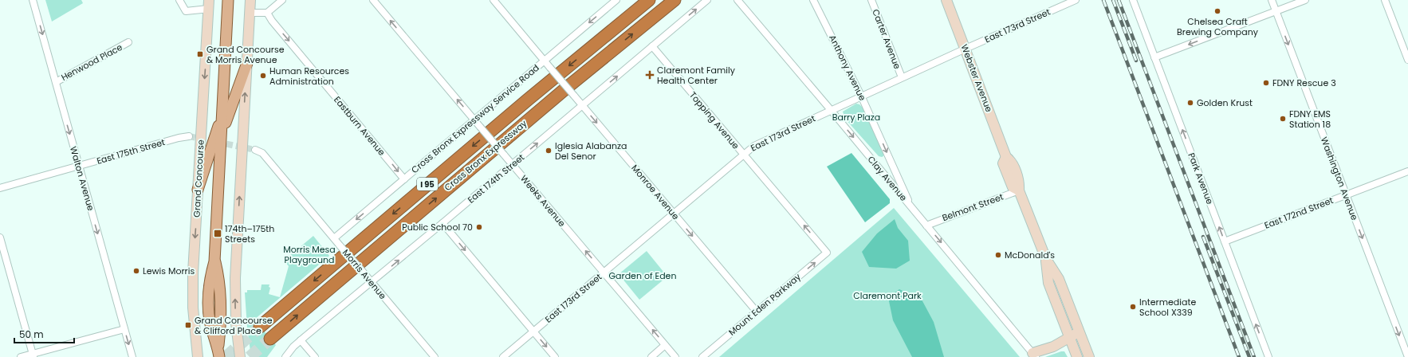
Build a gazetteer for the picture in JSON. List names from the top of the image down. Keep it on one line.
{"streets":{"highway":["Cross Bronx Expressway","I 95"],"street":["East 173rd Street","Carter Avenue","Henwood Place","Anthony Avenue","Webster Avenue","Cross Bronx Expressway Service Road","Topping Avenue","Eastburn Avenue","East 175th Street","Walton Avenue","Grand Concourse","East 174th Street","Clay Avenue","Park Avenue","Washington Avenue","Monroe Avenue","Weeks Avenue","Belmont Street","East 172nd Street","Morris Avenue","Mount Eden Parkway"]},"crossings":[["East 173rd Street","Carter Avenue"],["East 173rd Street","Anthony Avenue"],["East 173rd Street","Webster Avenue"],["East 173rd Street","Topping Avenue"],["East 173rd Street","Clay Avenue"],["East 173rd Street","Monroe Avenue"],["East 173rd Street","Weeks Avenue"],["Henwood Place","Walton Avenue"],["Anthony Avenue","Clay Avenue"],["Webster Avenue","Belmont Street"],["Cross Bronx Expressway Service Road","Eastburn Avenue"],["Cross Bronx Expressway Service Road","Monroe Avenue"],["Cross Bronx Expressway Service Road","Weeks Avenue"],["Cross Bronx Expressway Service Road","Morris Avenue"],["Topping Avenue","East 174th Street"],["Topping Avenue","Mount Eden Parkway"],["East 175th Street","Walton Avenue"],["East 174th Street","Monroe Avenue"],["East 174th Street","Weeks Avenue"],["East 174th Street","Morris Avenue"],["Clay Avenue","Belmont Street"],["Park Avenue","East 172nd Street"],["Washington Avenue","East 172nd Street"],["Monroe Avenue","Mount Eden Parkway"]],"one_way":["Anthony Avenue","Cross Bronx Expressway Service Road","Topping Avenue","Eastburn Avenue","Walton Avenue","East 174th Street","Clay Avenue","Park Avenue","Washington Avenue","Monroe Avenue","Weeks Avenue","Mount Eden Parkway"],"parks":["Barry Plaza","Morris Mesa Playground","Garden of Eden","Claremont Park"],"places":{"other":["Chelsea Craft Brewing Company","Human Resources Administration","FDNY Rescue 3","Golden Krust","FDNY EMS Station 18","Iglesia Alabanza Del Senor","Public School 70","McDonald's","Lewis Morris","Intermediate School X339"],"transit":["Grand Concourse & Morris Avenue","174th–175th Streets","Grand Concourse & Clifford Place"],"health":["Claremont Family Health Center"]},"scale_bar":"50 m"}
